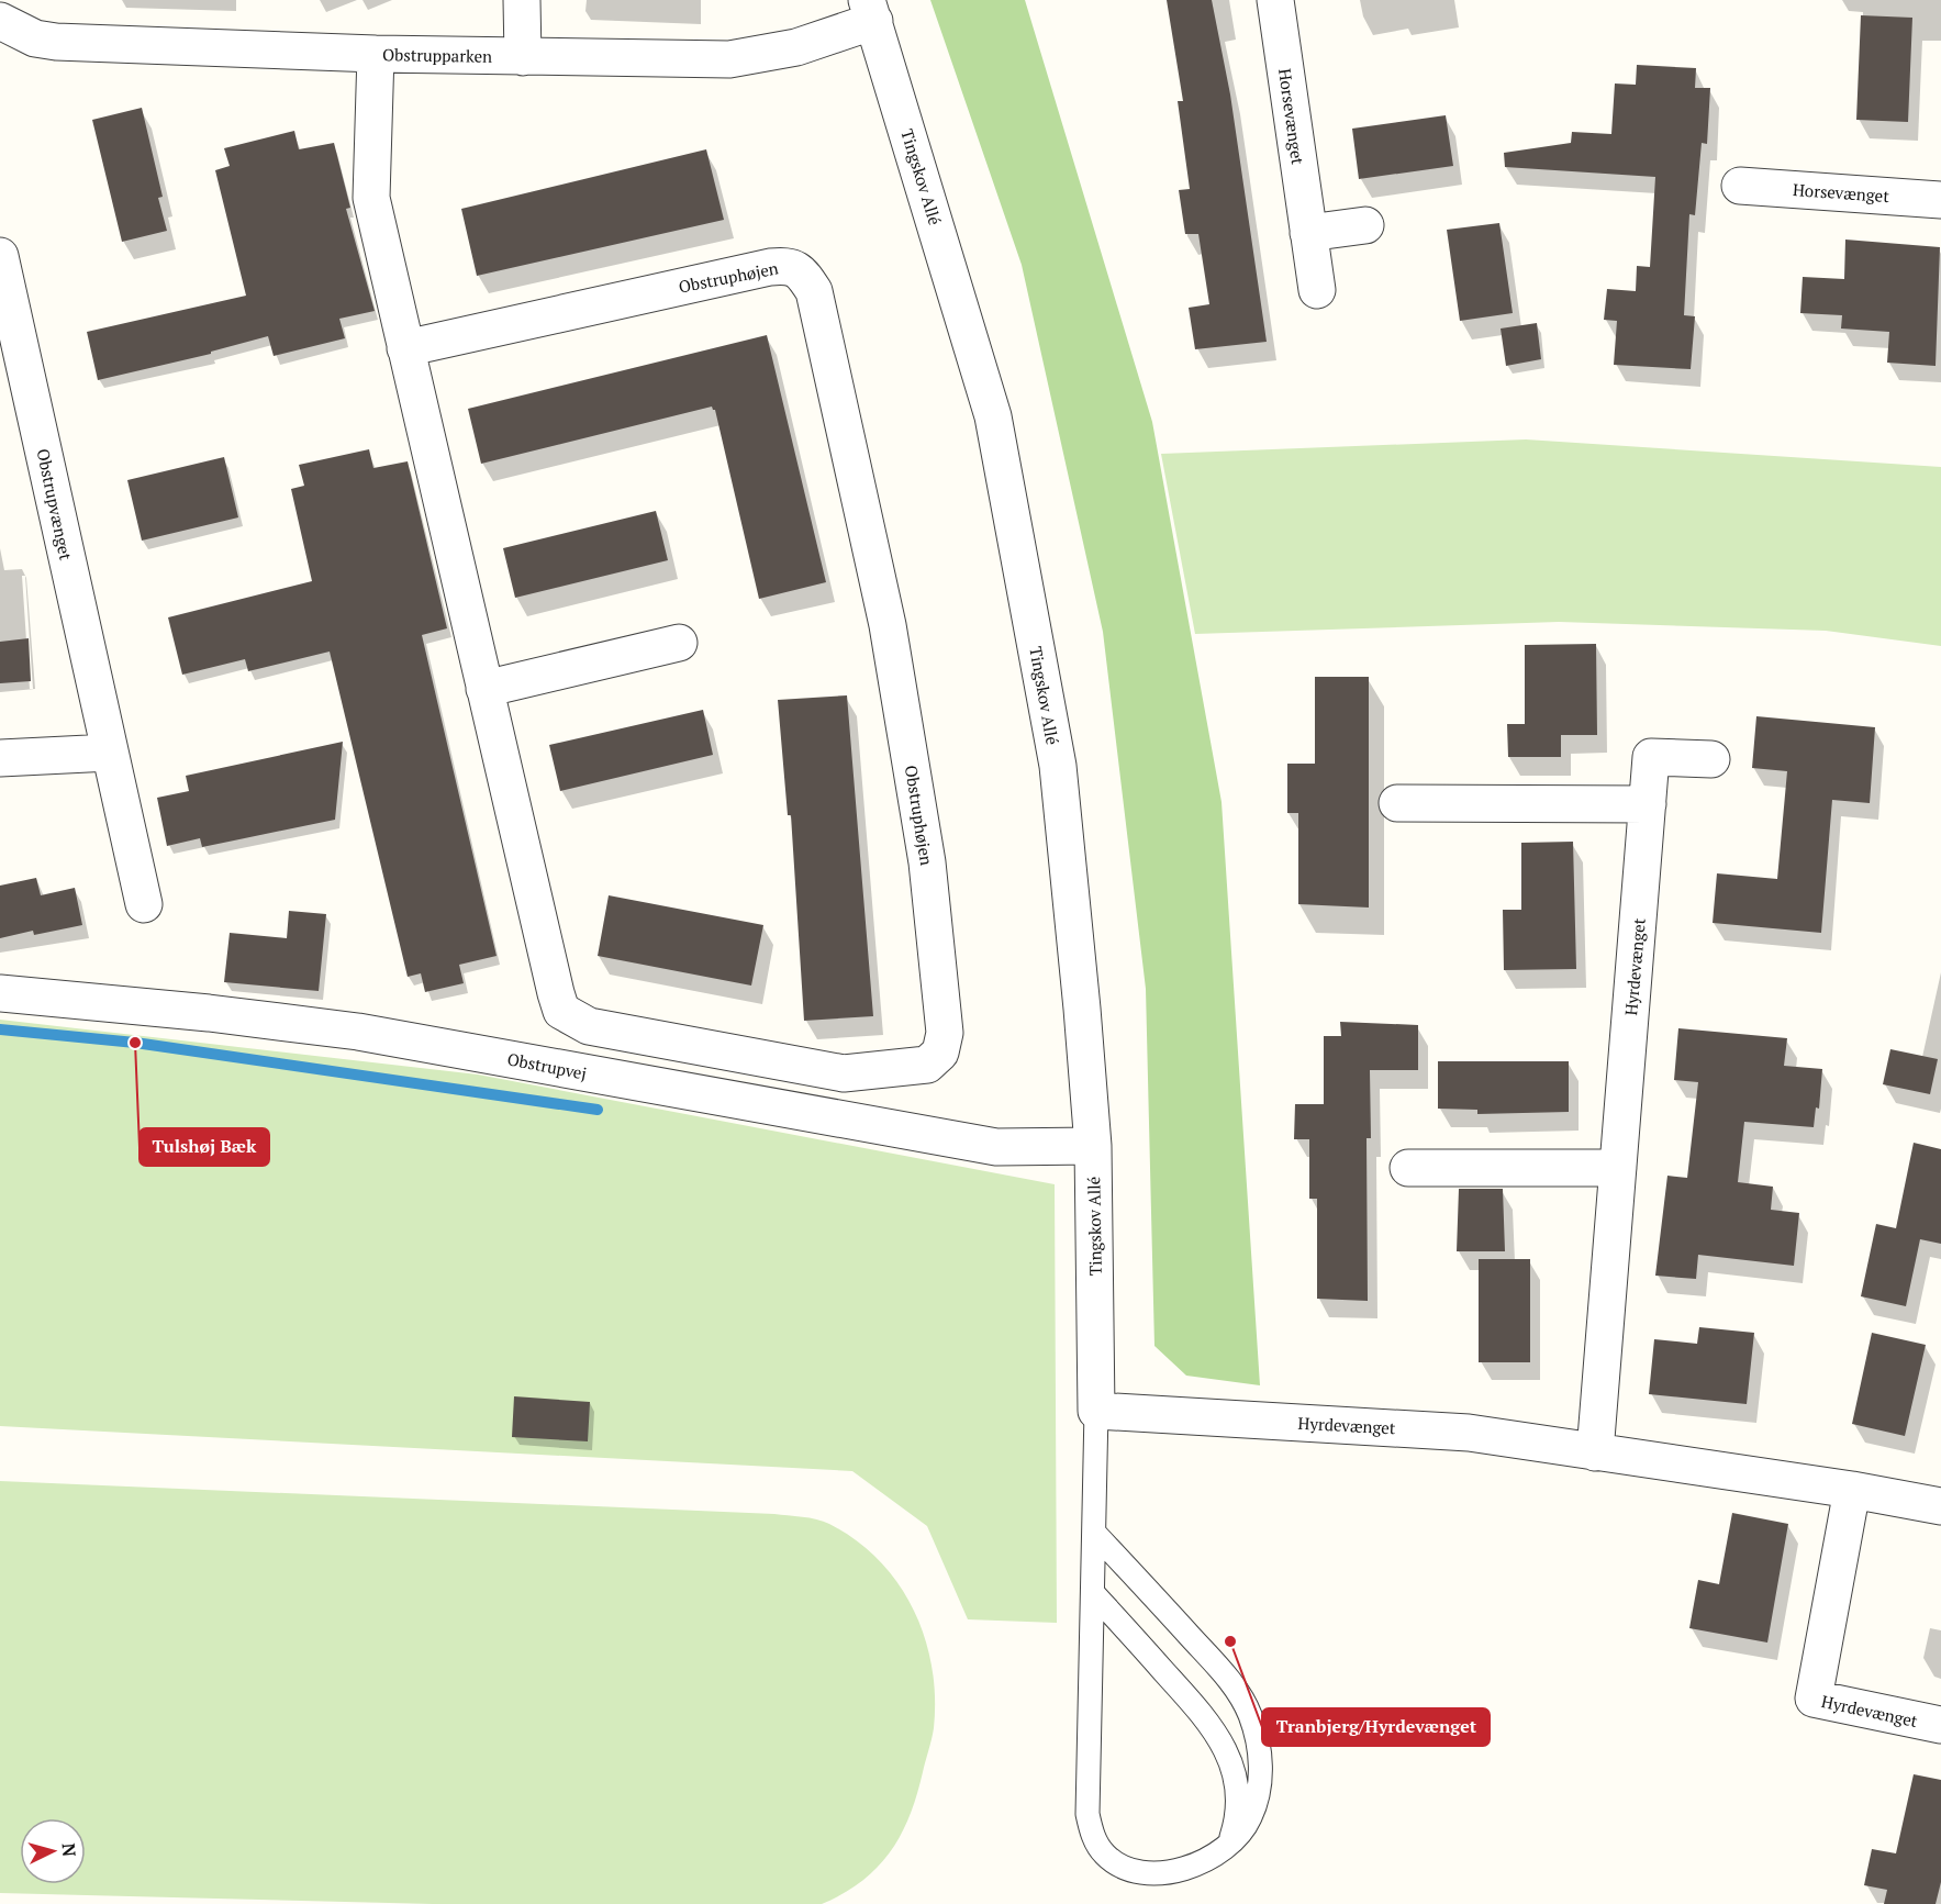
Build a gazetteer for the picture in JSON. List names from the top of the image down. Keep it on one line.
{"streets":{"street":["Obstrupparken","Horsevænget","Tingskov Allé","Obstruphøjen","Obstrupvænget","Hyrdevænget","Obstrupvej"]},"crossings":[["Obstrupparken","Tingskov Allé"],["Obstrupparken","Obstruphøjen"],["Tingskov Allé","Hyrdevænget"],["Tingskov Allé","Obstrupvej"]],"places":["Tulshøj Bæk","Tranbjerg/Hyrdevænget"],"north":"right"}
